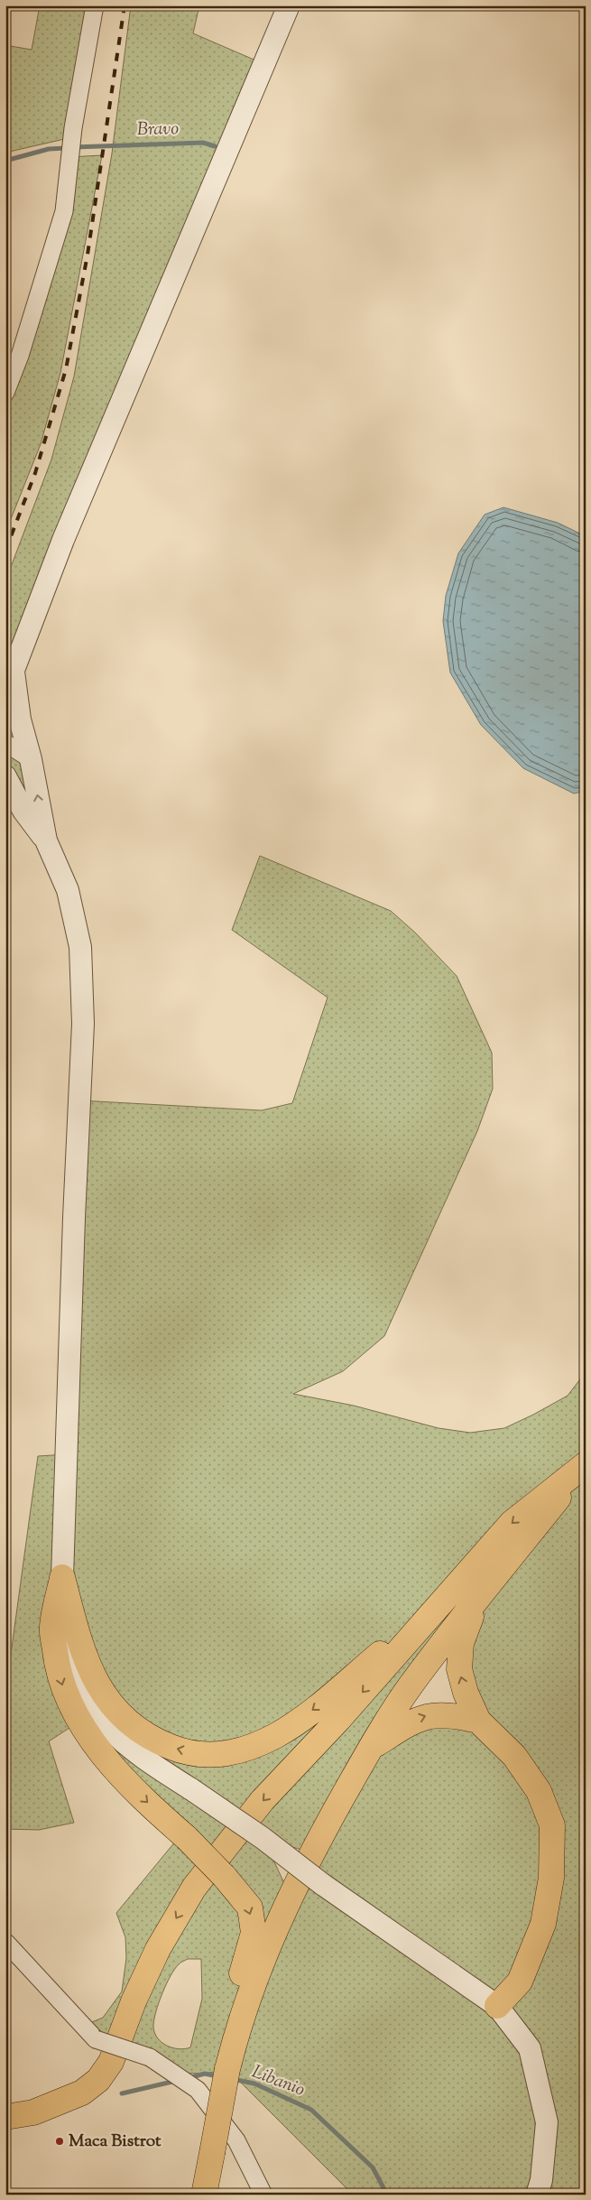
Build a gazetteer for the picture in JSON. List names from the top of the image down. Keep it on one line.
{"water":["Bravo","Libanio"],"places":["Maca Bistrot"]}
